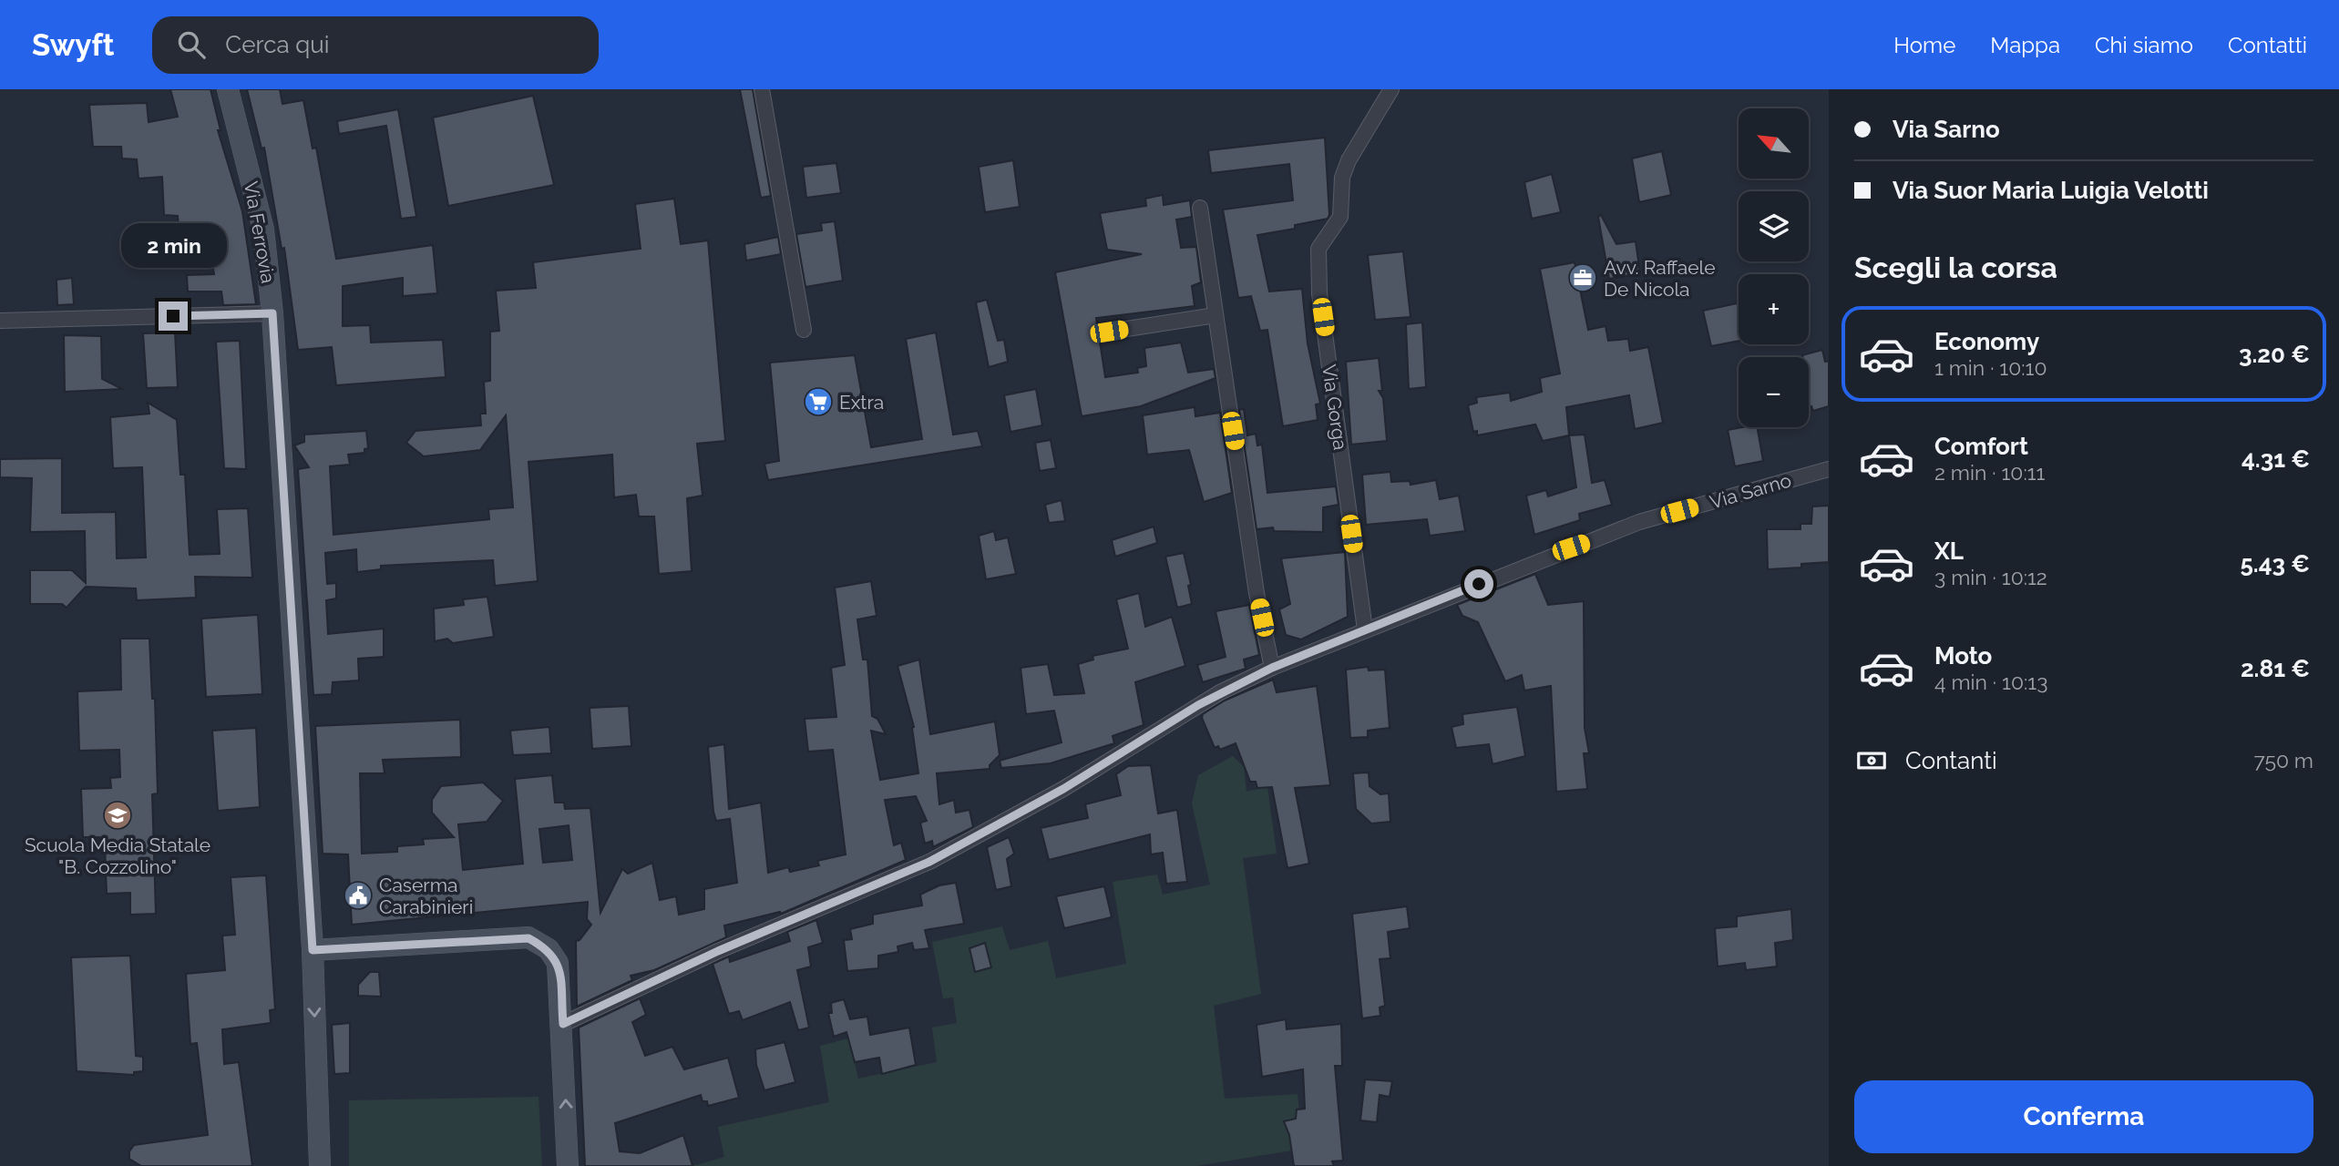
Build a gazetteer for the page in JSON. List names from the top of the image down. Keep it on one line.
{"streets":{"main road":["Via Ferrovia"],"street":["Via Gorga","Via Sarno"]},"crossings":[["Via Gorga","Via Sarno"]],"places":{"office":["Avv. Raffaele De Nicola"],"supermarket":["Extra"],"school or university":["Scuola Media Statale \"B. Cozzolino\""],"public building":["Caserma Carabinieri"]},"north":"top left","page":{"header":"Swyft","search":"Cerca qui","nav":["Home","Mappa","Chi siamo","Contatti"],"banner":["Via Sarno","Via Suor Maria Luigia Velotti"],"map_buttons":["+","−"],"bubble":"2 min","heading":"Scegli la corsa","list":[{"name":"Economy","note":"1 min · 10:10","value":"3.20 €"},{"name":"Comfort","note":"2 min · 10:11","value":"4.31 €"},{"name":"XL","note":"3 min · 10:12","value":"5.43 €"},{"name":"Moto","note":"4 min · 10:13","value":"2.81 €"}],"pay":["Contanti","750 m"],"buttons":"Conferma"}}
